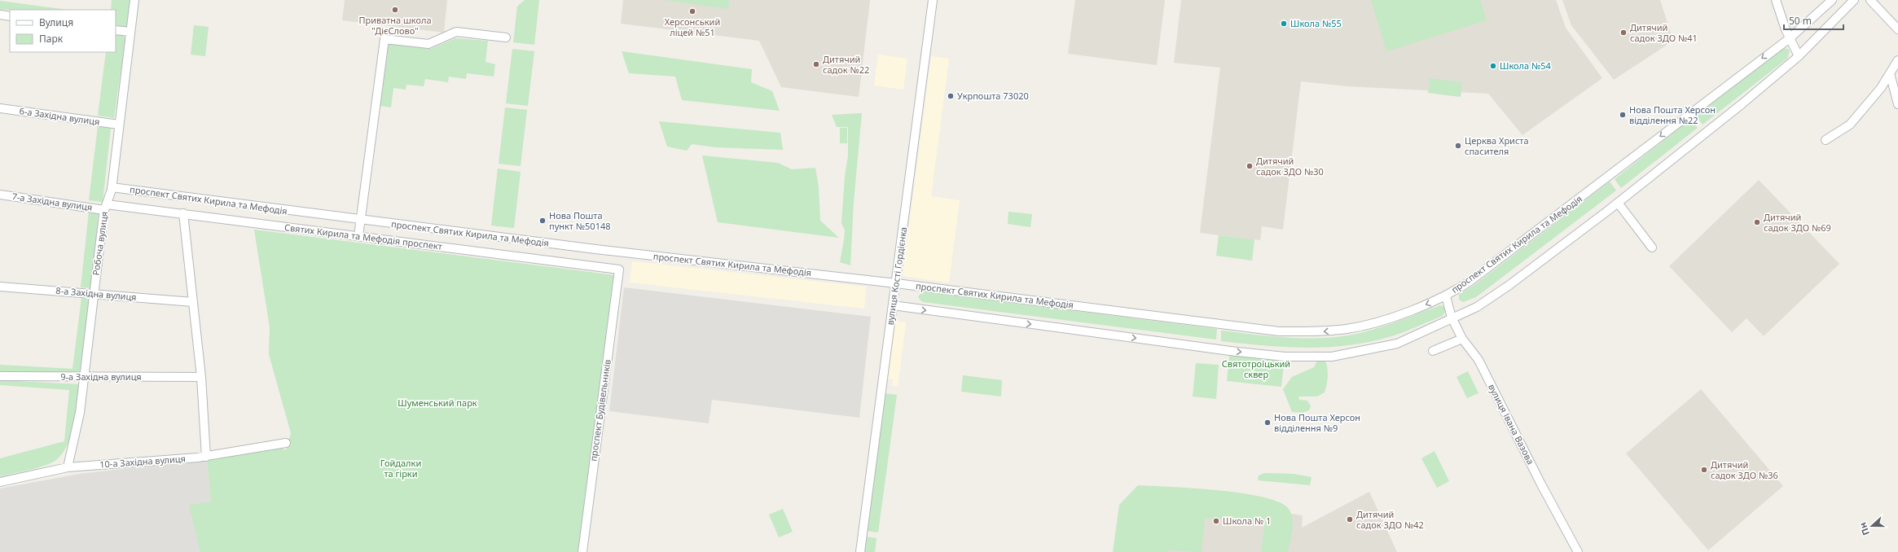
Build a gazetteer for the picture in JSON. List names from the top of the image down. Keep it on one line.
{"streets":{"street":["6-а Західна вулиця","проспект Святих Кирила та Мефодія","7-а Західна вулиця","Святих Кирила та Мефодія проспект","Робоча вулиця","вулиця Кості Гордієнка","8-а Західна вулиця","9-а Західна вулиця","проспект Будівельників","вулиця Івана Вазова","10-а Західна вулиця"]},"crossings":[["6-а Західна вулиця","Робоча вулиця"],["проспект Святих Кирила та Мефодія","Робоча вулиця"],["проспект Святих Кирила та Мефодія","вулиця Кості Гордієнка"],["проспект Святих Кирила та Мефодія","вулиця Івана Вазова"],["7-а Західна вулиця","Святих Кирила та Мефодія проспект"],["7-а Західна вулиця","Робоча вулиця"],["Святих Кирила та Мефодія проспект","Робоча вулиця"],["Святих Кирила та Мефодія проспект","проспект Будівельників"],["Робоча вулиця","8-а Західна вулиця"],["Робоча вулиця","9-а Західна вулиця"],["Робоча вулиця","10-а Західна вулиця"]],"parks":["Святотроїцький сквер","Шуменський парк","Гойдалки та гірки"],"places":["Приватна школа \"ДієСлово\"","Херсонський ліцей №51","Школа №55","Дитячий садок ЗДО №41","Дитячий садок №22","Школа №54","Укрпошта 73020","Нова Пошта Херсон відділення №22","Церква Христа спасителя","Дитячий садок ЗДО №30","Нова Пошта пункт №50148","Дитячий садок ЗДО №69","Нова Пошта Херсон відділення №9","Дитячий садок ЗДО №36","Дитячий садок ЗДО №42","Школа № 1"],"legend":["Вулиця","Парк"],"scale_bar":"50 m","north":"left"}
